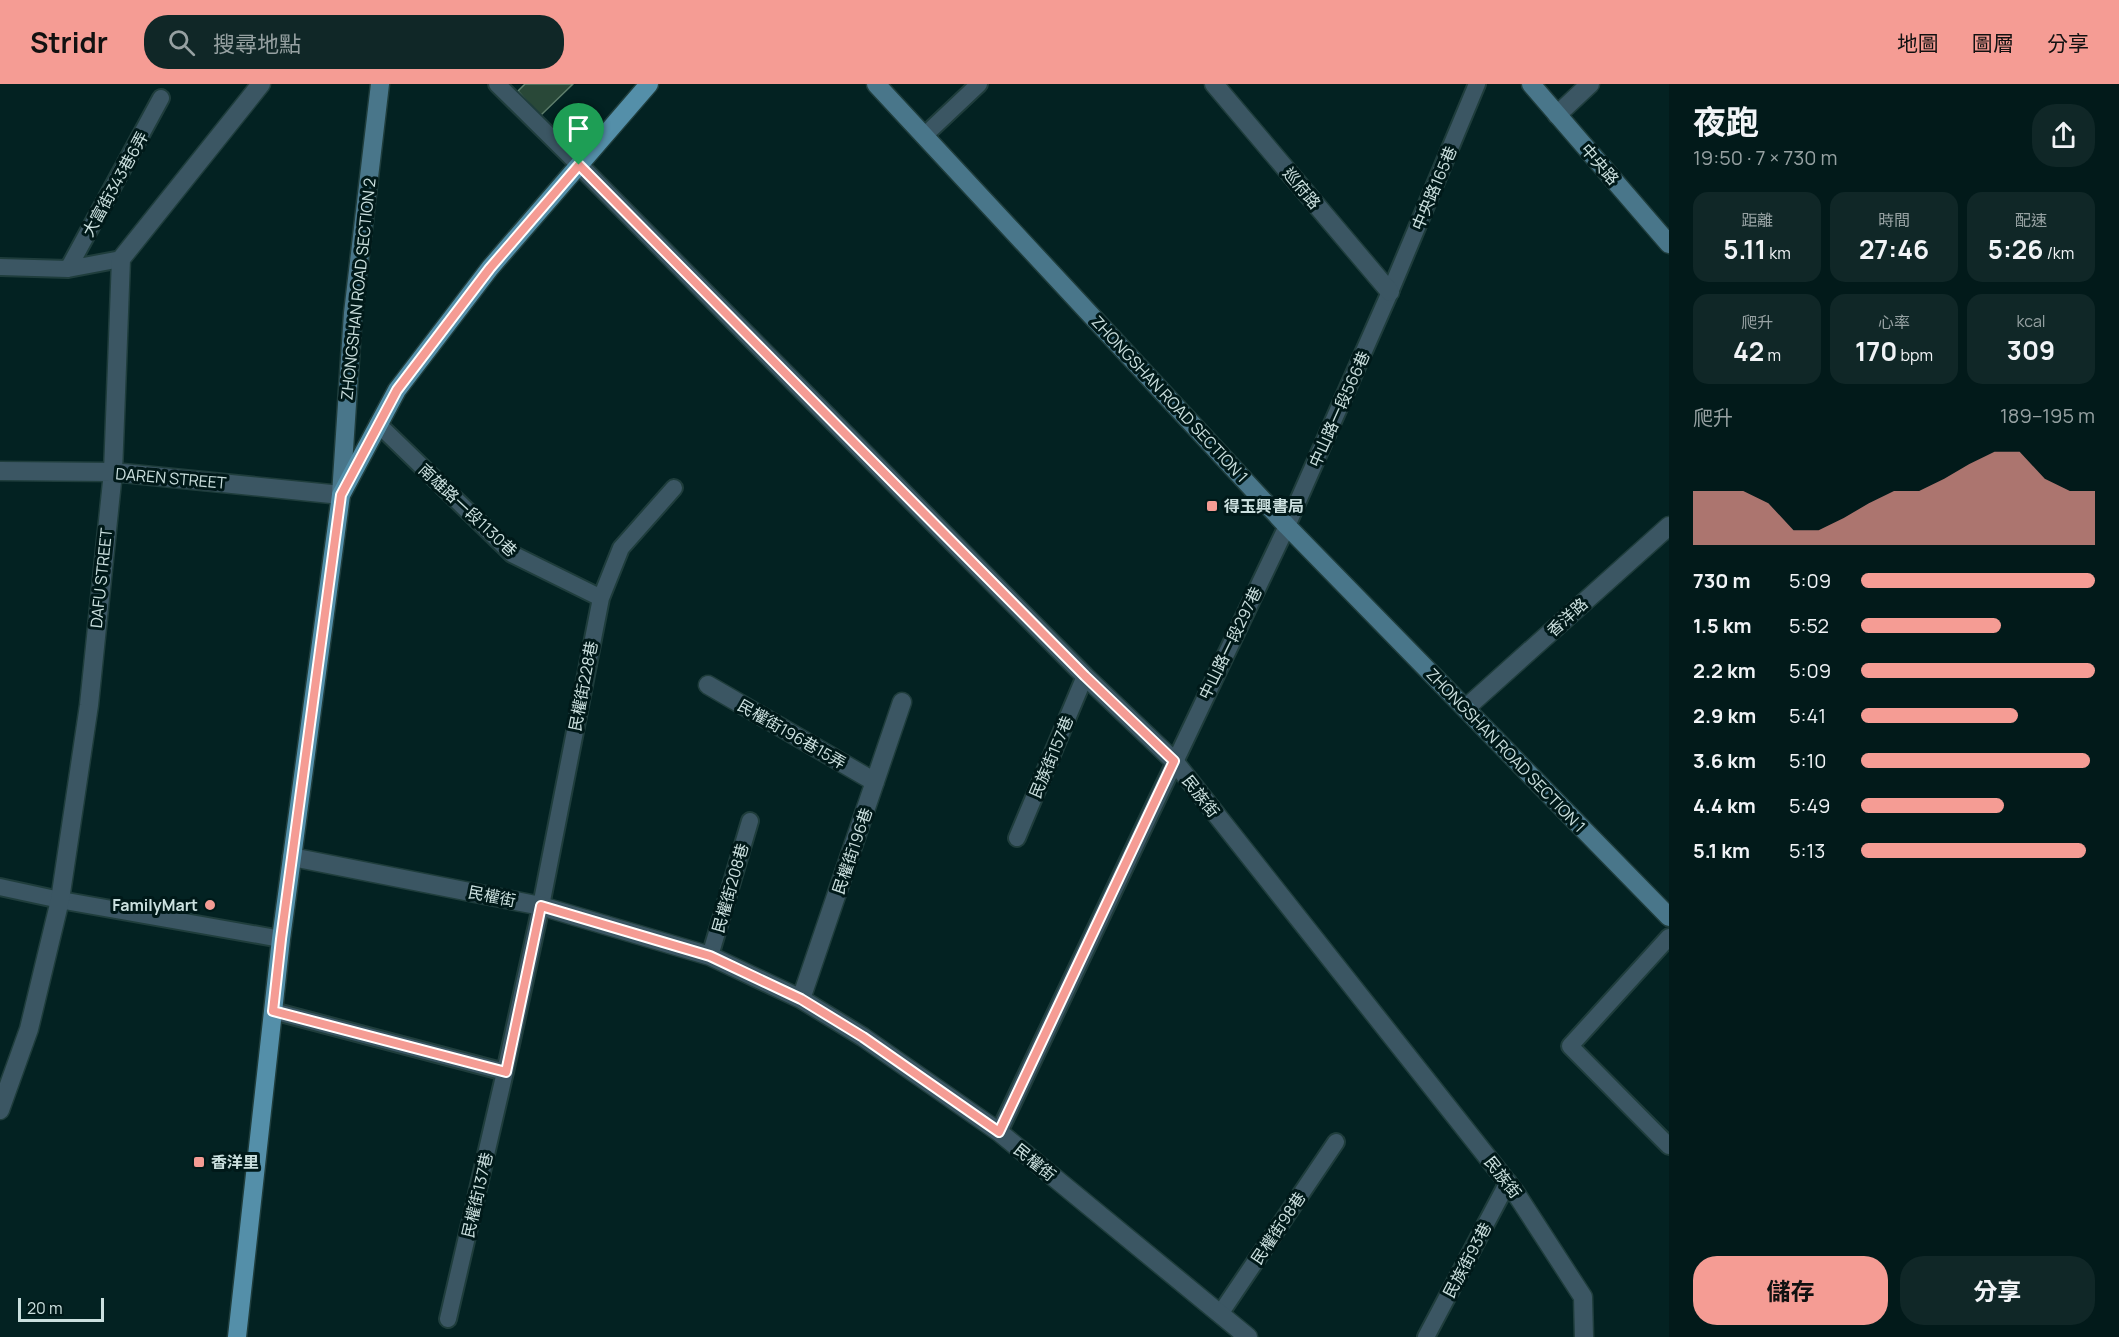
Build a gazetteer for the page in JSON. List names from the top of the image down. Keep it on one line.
{"streets":{"street":["中央路","巡府路","ZHONGSHAN ROAD SECTION 2","ZHONGSHAN ROAD SECTION 1","DAREN STREET","DAFU STREET","香洋路","民權街196巷15弄","民族街","民權街196巷","民權街"],"lane":["大富街343巷6弄","中央路165巷","中山路一段566巷","南雄路一段1130巷","中山路一段297巷","民權街228巷","民族街157巷","民權街208巷","民權街137巷","民權街98巷","民族街93巷"]},"crossings":[["巡府路","中央路165巷"],["巡府路","中山路一段566巷"],["中央路165巷","中山路一段566巷"],["ZHONGSHAN ROAD SECTION 2","DAREN STREET"],["ZHONGSHAN ROAD SECTION 1","中山路一段566巷"],["ZHONGSHAN ROAD SECTION 1","香洋路"],["ZHONGSHAN ROAD SECTION 1","中山路一段297巷"],["中山路一段566巷","中山路一段297巷"],["DAREN STREET","DAFU STREET"],["南雄路一段1130巷","民權街228巷"],["中山路一段297巷","民族街"],["中山路一段297巷","民權街"],["民權街228巷","民權街"],["民權街228巷","民權街137巷"],["民權街196巷15弄","民權街196巷"],["民族街157巷","民族街"],["民族街","民族街93巷"],["民權街196巷","民權街"],["民權街208巷","民權街"],["民權街","民權街137巷"],["民權街","民權街98巷"]],"places":{"transit":["得玉興書局","香洋里"],"other":["FamilyMart"]},"scale_bar":"20 m","page":{"header":"Stridr","search":"搜尋地點","nav":["地圖","圖層","分享"],"heading":["夜跑","19:50 · 7 × 730 m"],"stats":[["距離","5.11 km"],["時間","27:46"],["配速","5:26 /km"],["爬升","42 m"],["心率","170 bpm"],["kcal","309"]],"chart":["爬升","189–195 m"],"list":[{"name":"730 m","note":"5:09"},{"name":"1.5 km","note":"5:52"},{"name":"2.2 km","note":"5:09"},{"name":"2.9 km","note":"5:41"},{"name":"3.6 km","note":"5:10"},{"name":"4.4 km","note":"5:49"},{"name":"5.1 km","note":"5:13"}],"buttons":["儲存","分享"],"scale":"20 m"}}
